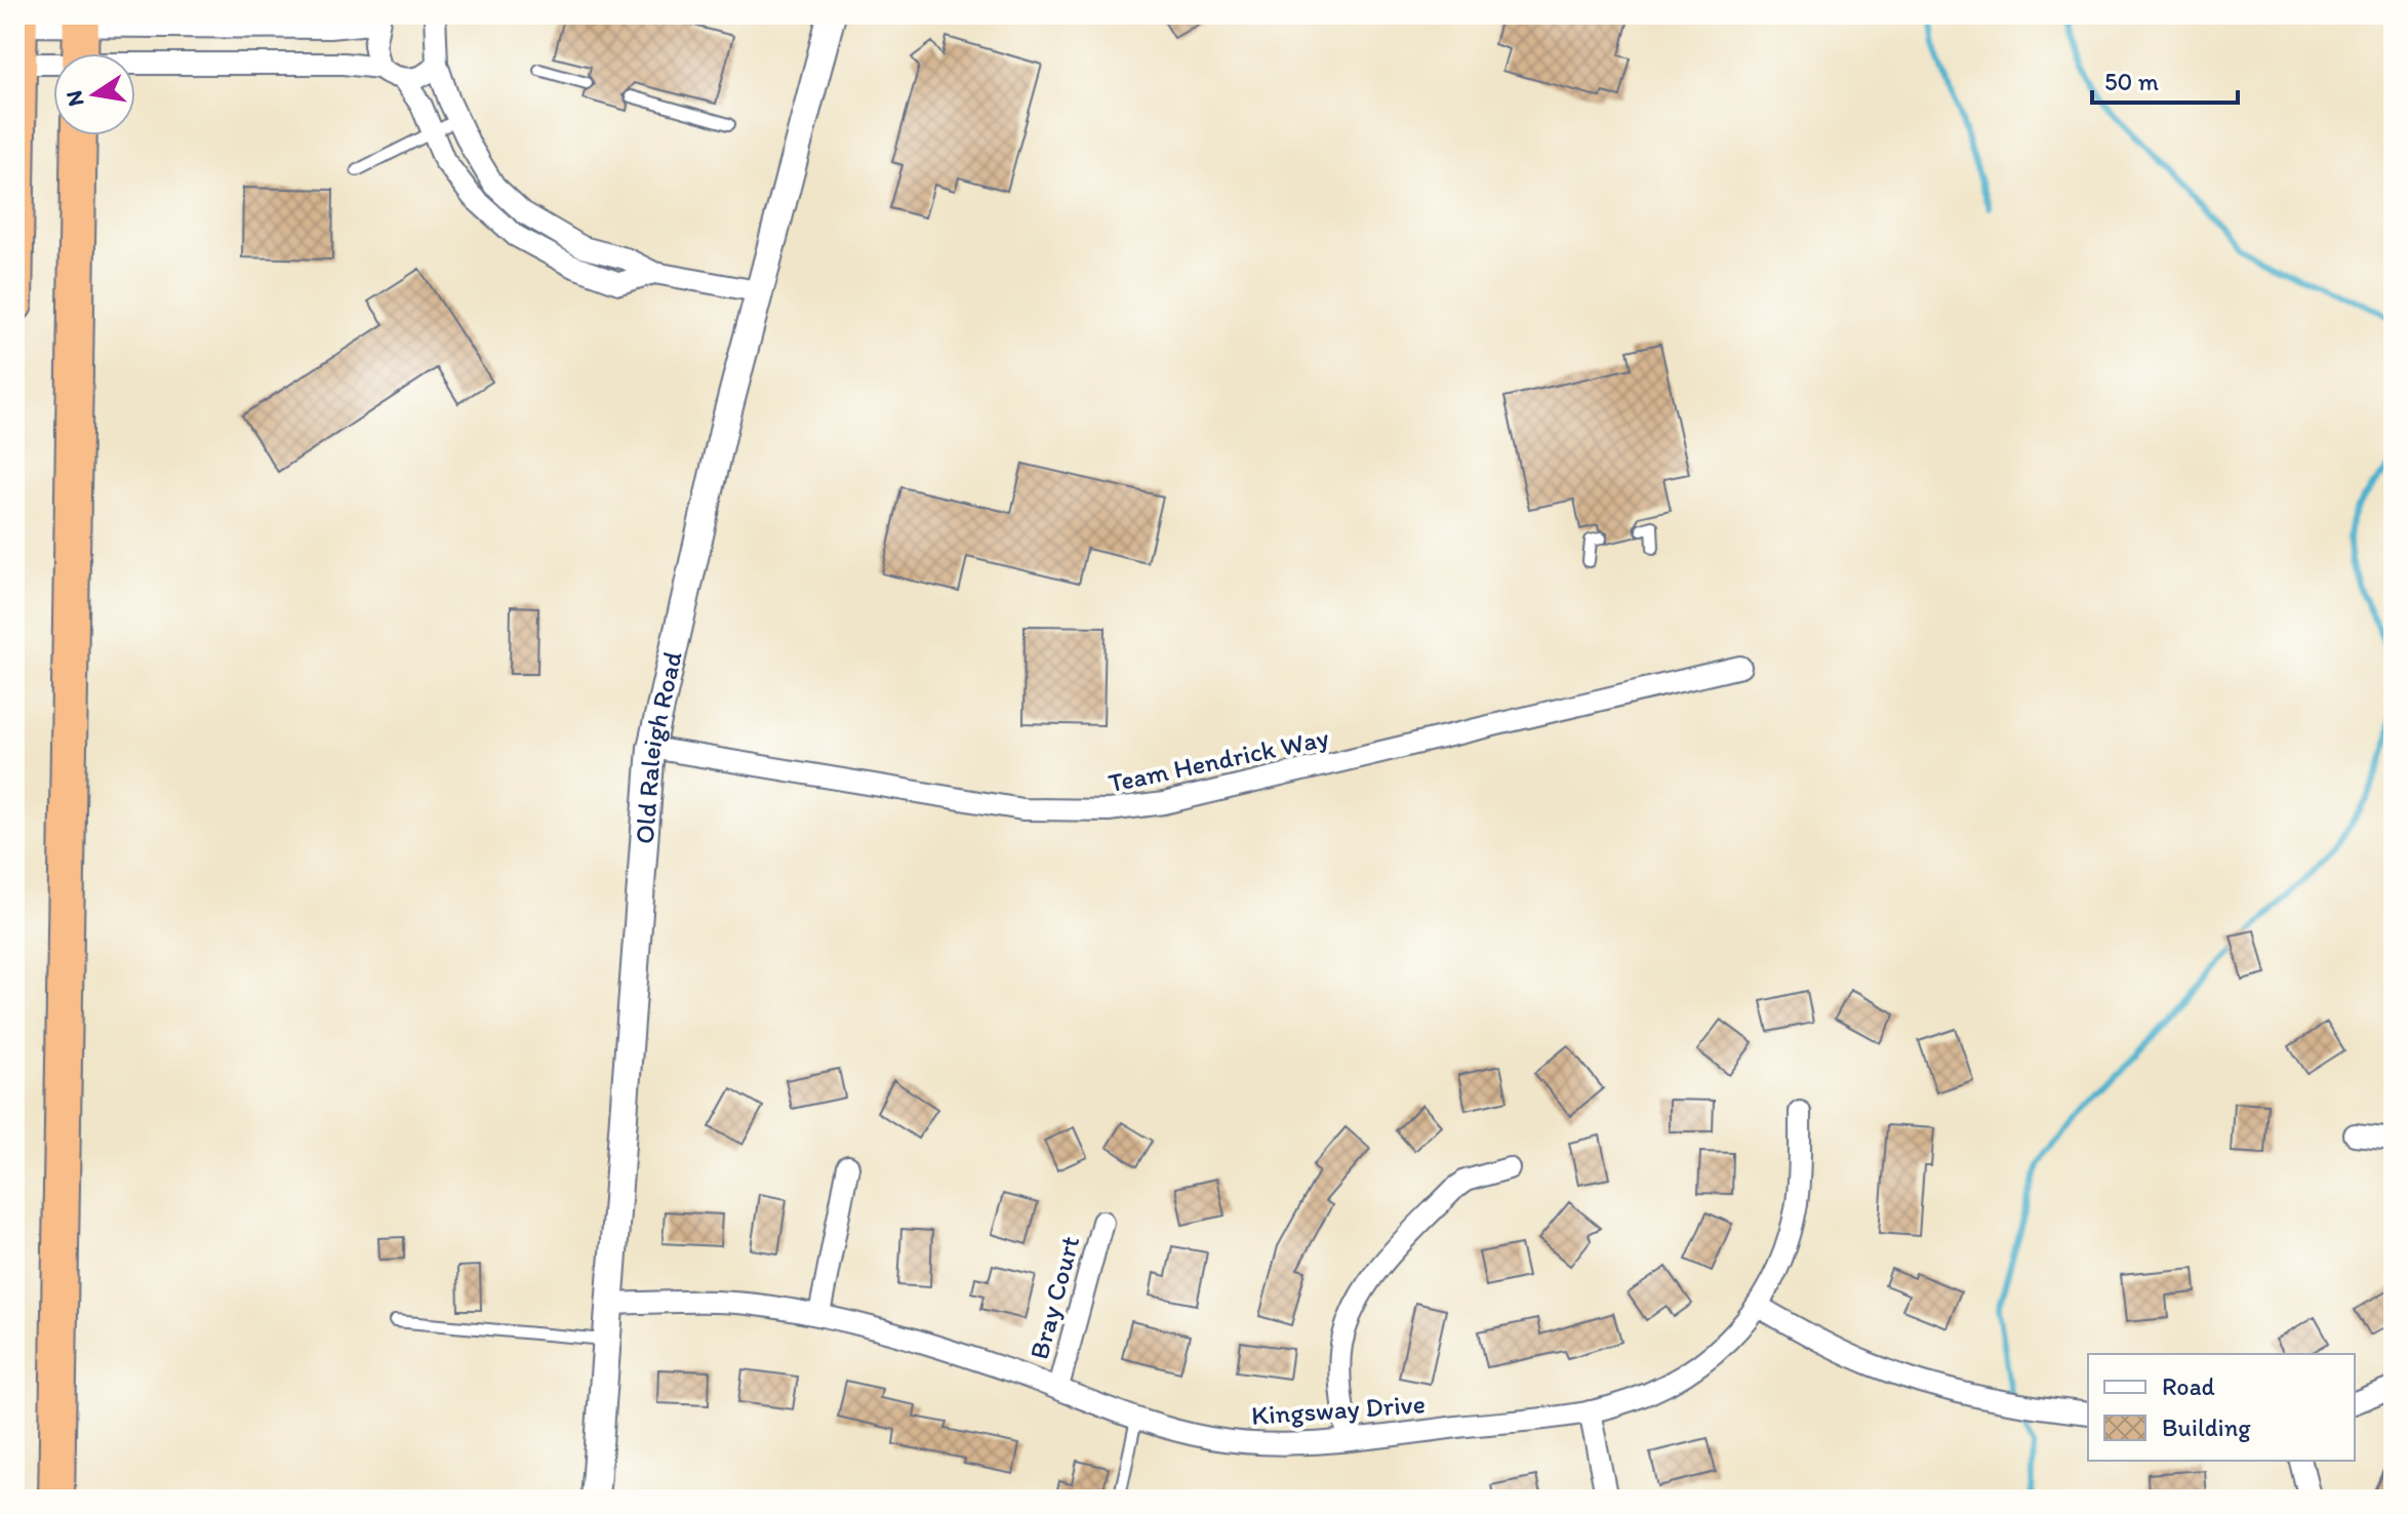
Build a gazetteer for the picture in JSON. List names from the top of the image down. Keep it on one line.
{"streets":{"street":["Old Raleigh Road","Team Hendrick Way","Bray Court","Kingsway Drive"]},"crossings":[["Old Raleigh Road","Team Hendrick Way"],["Old Raleigh Road","Kingsway Drive"],["Bray Court","Kingsway Drive"]],"legend":["Road","Building"],"scale_bar":"50 m","north":"left"}
